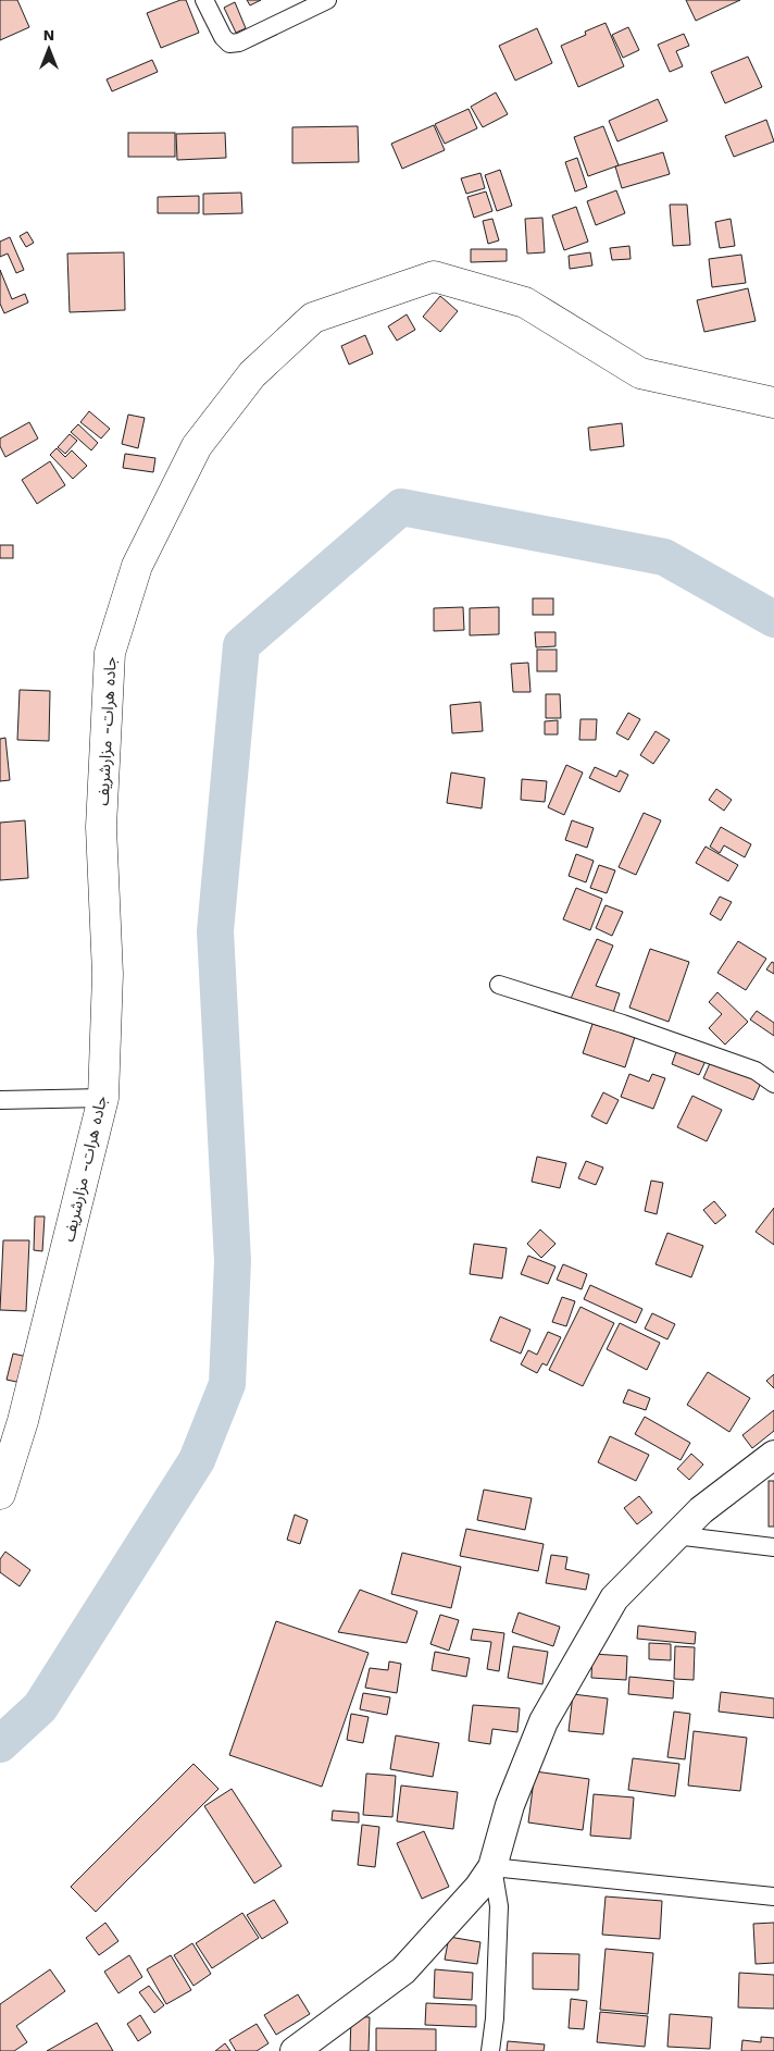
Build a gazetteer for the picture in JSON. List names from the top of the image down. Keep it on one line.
{"streets":{"highway":["جاده هرات- مزارشریف"]},"north":"top"}
